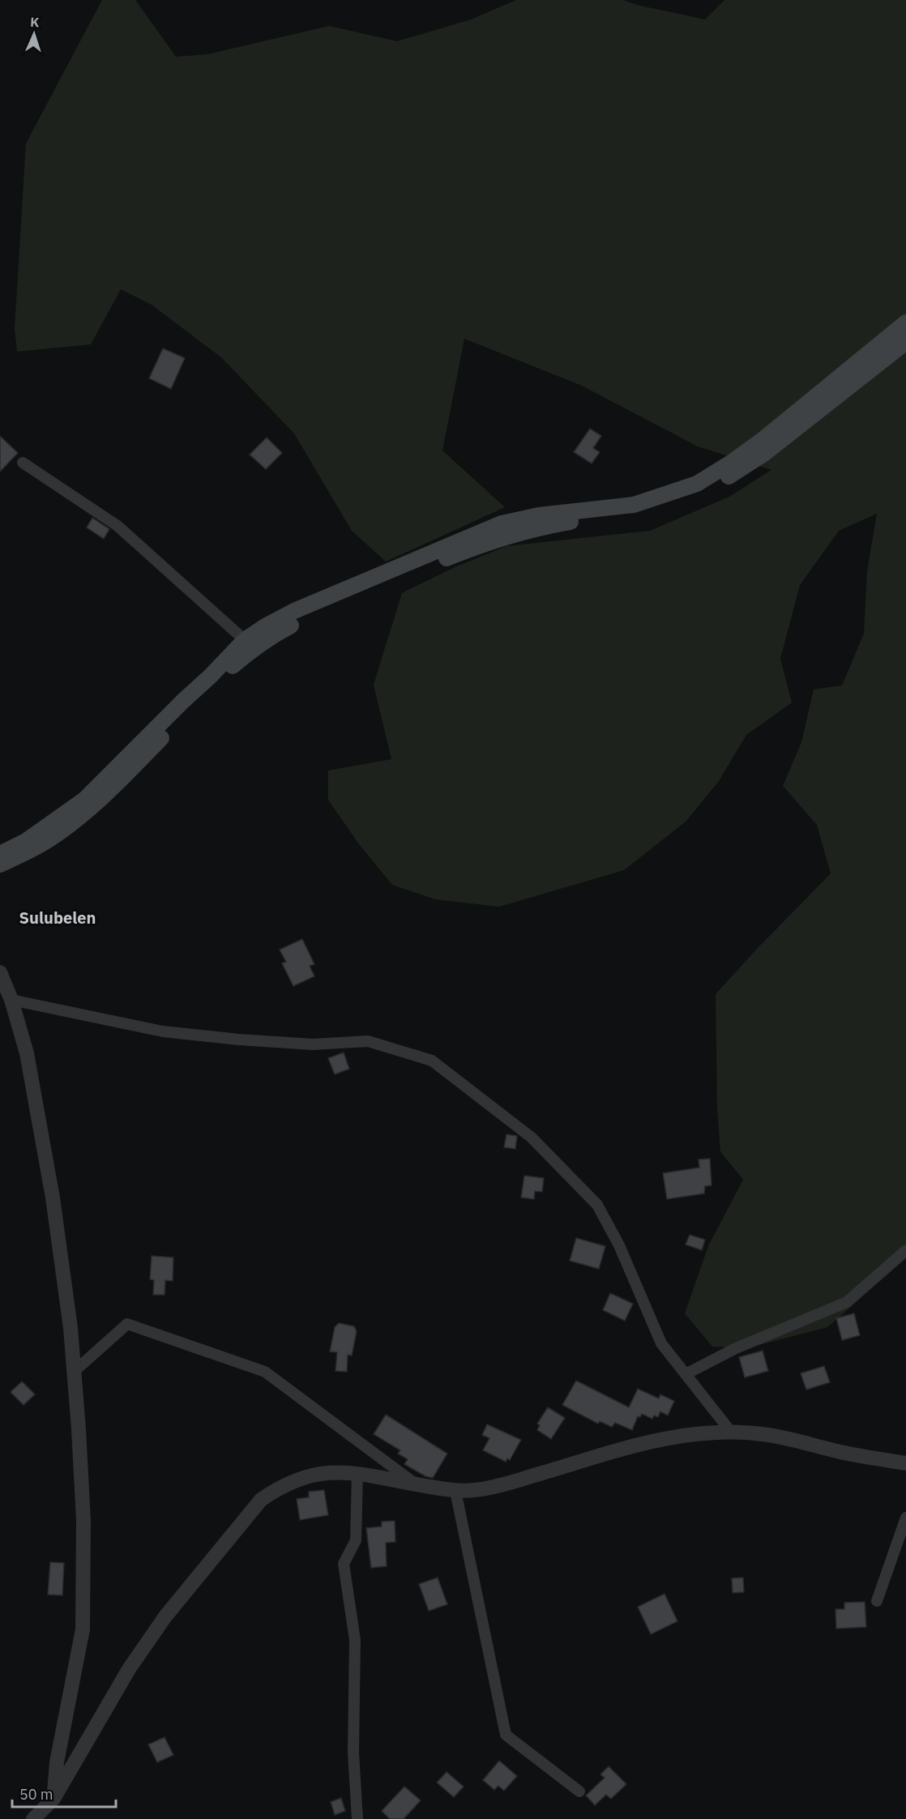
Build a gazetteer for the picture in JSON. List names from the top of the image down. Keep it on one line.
{"districts":["Sulubelen"],"scale_bar":"50 m","north":"top"}
